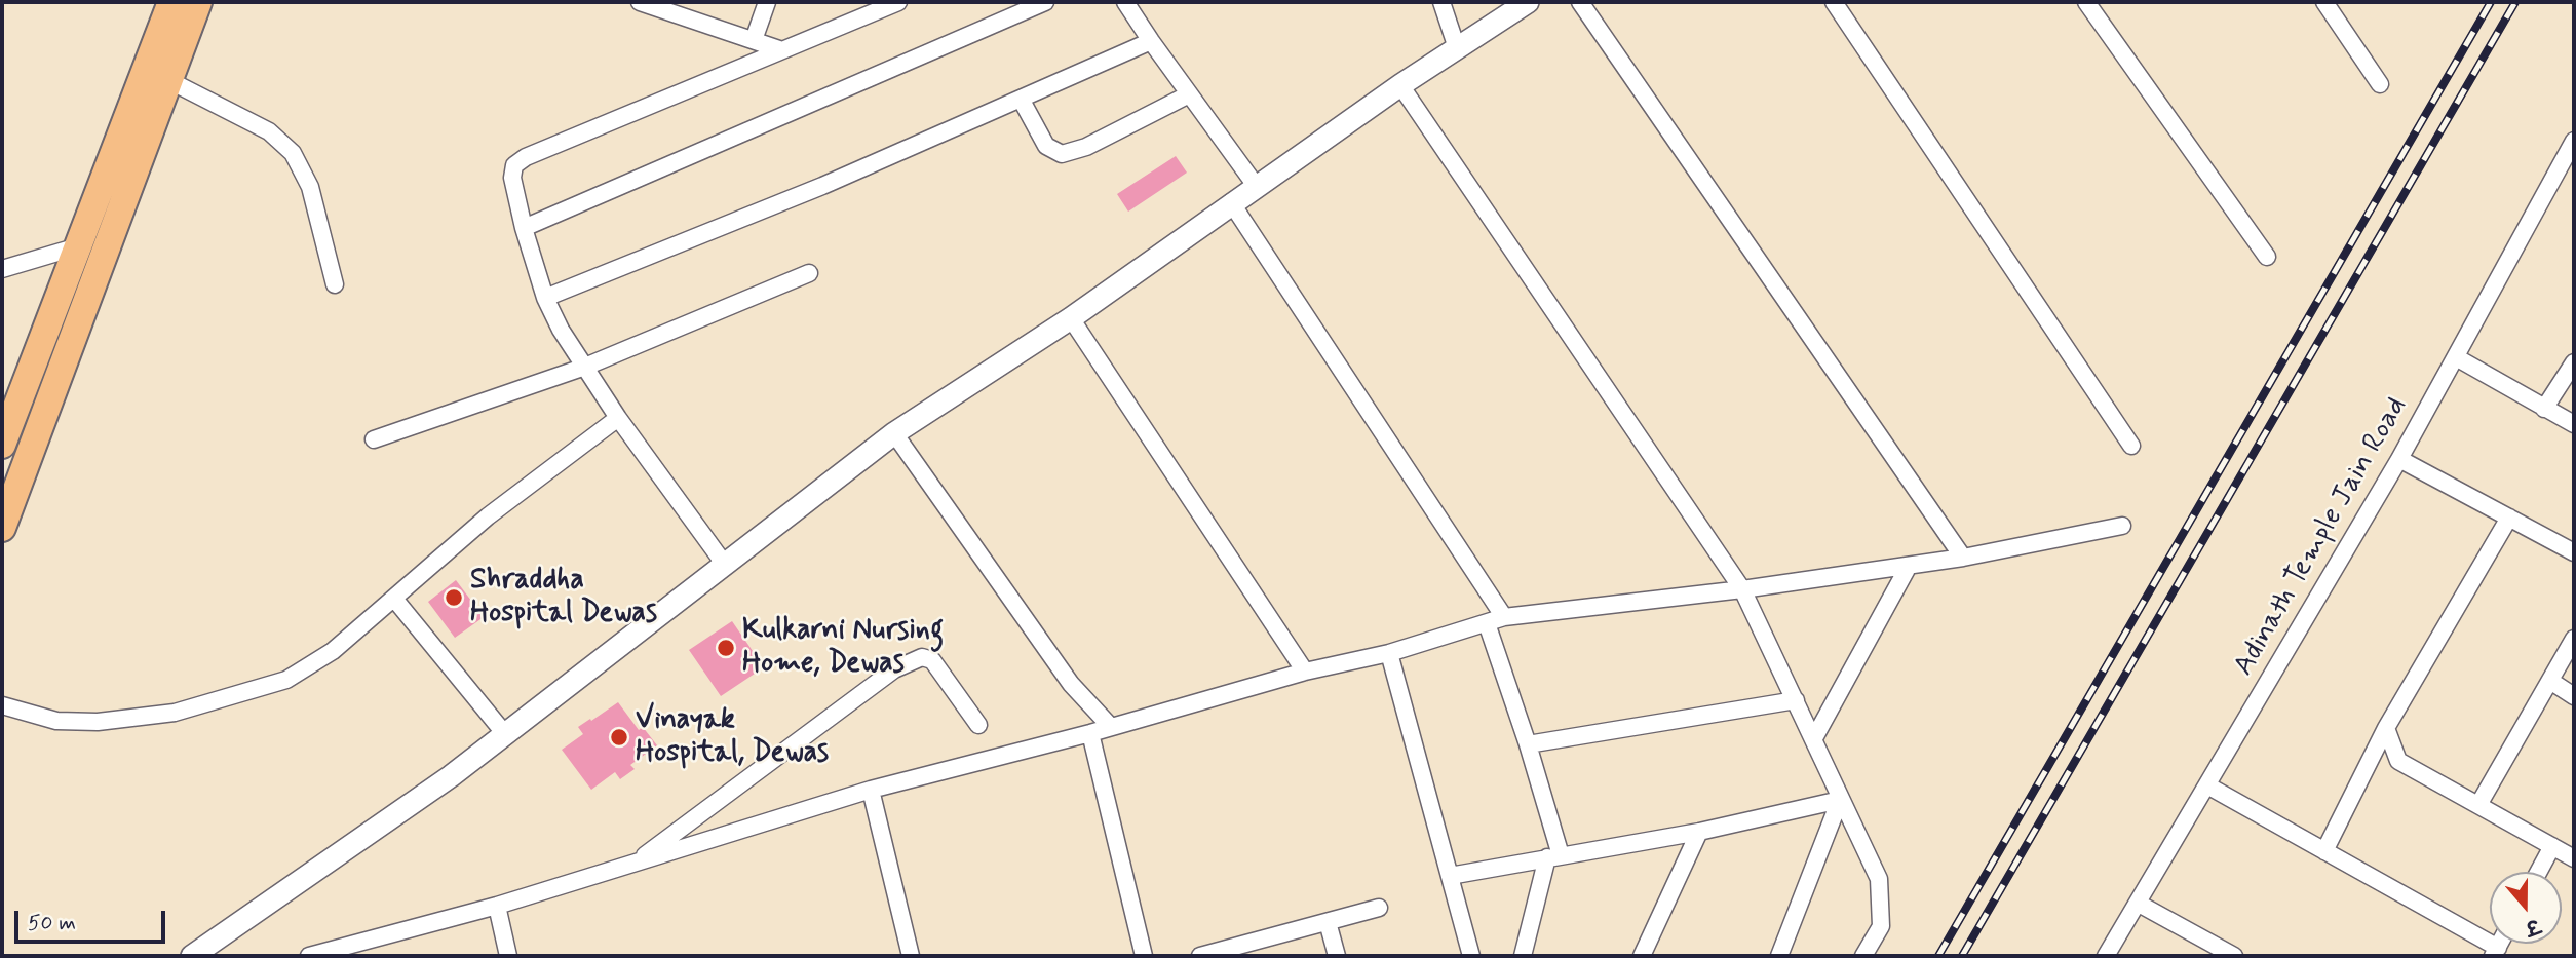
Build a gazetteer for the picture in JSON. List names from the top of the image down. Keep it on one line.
{"streets":{"street":["Adinath Temple Jain Road"]},"places":["Shraddha Hospital Dewas","Kulkarni Nursing Home, Dewas","Vinayak Hospital, Dewas"],"scale_bar":"50 m","north":"bottom"}
